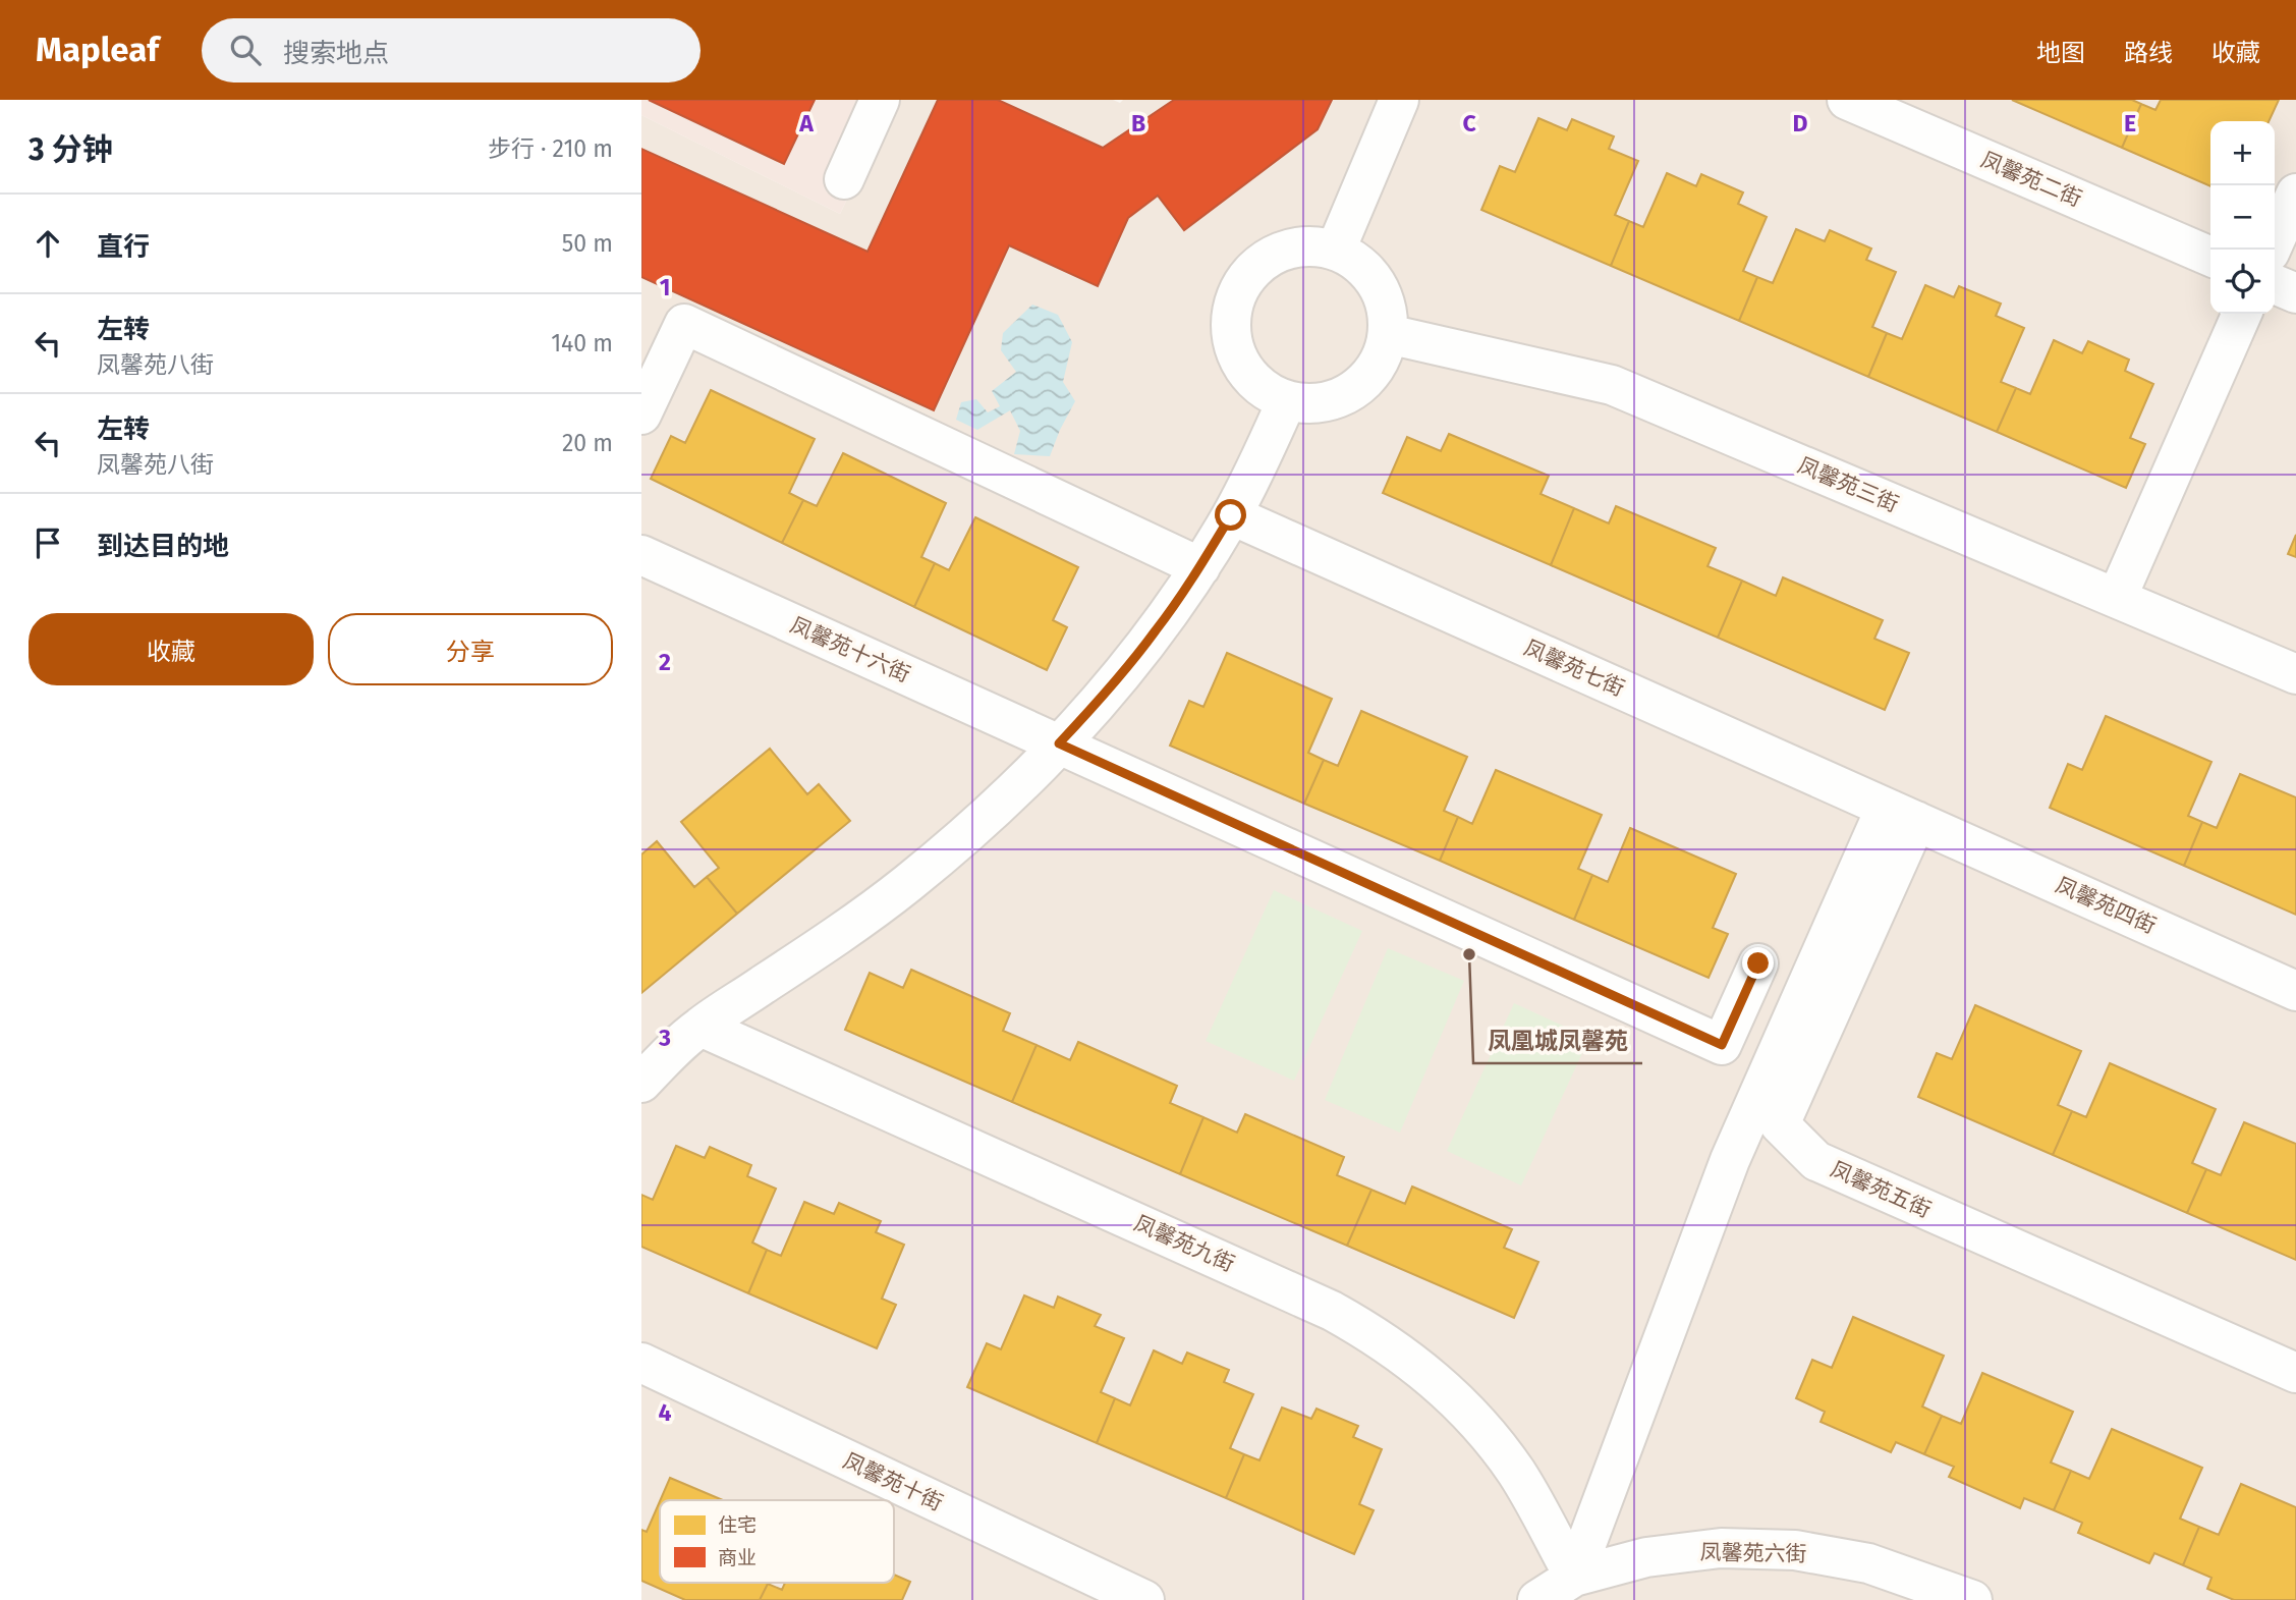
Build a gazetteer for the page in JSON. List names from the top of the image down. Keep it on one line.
{"streets":{"street":["凤馨苑二街","凤馨苑三街","凤馨苑十六街","凤馨苑七街","凤馨苑四街","凤馨苑五街","凤馨苑九街","凤馨苑十街","凤馨苑六街"]},"crossings":[["凤馨苑七街","凤馨苑四街"],["凤馨苑七街","凤馨苑五街"],["凤馨苑四街","凤馨苑五街"],["凤馨苑九街","凤馨苑六街"]],"places":["凤凰城凤馨苑"],"legend":["住宅","商业"],"page":{"header":"Mapleaf","search":"搜索地点","nav":["地图","路线","收藏"],"heading":["3 分钟","步行 · 210 m"],"map_buttons":["+","−"],"list":[["直行","50 m"],["左转","凤馨苑八街","140 m"],["左转","凤馨苑八街","20 m"],"到达目的地"],"buttons":["收藏","分享"]},"grid":{"columns":["A","B","C","D","E"],"rows":["1","2","3","4"]}}
